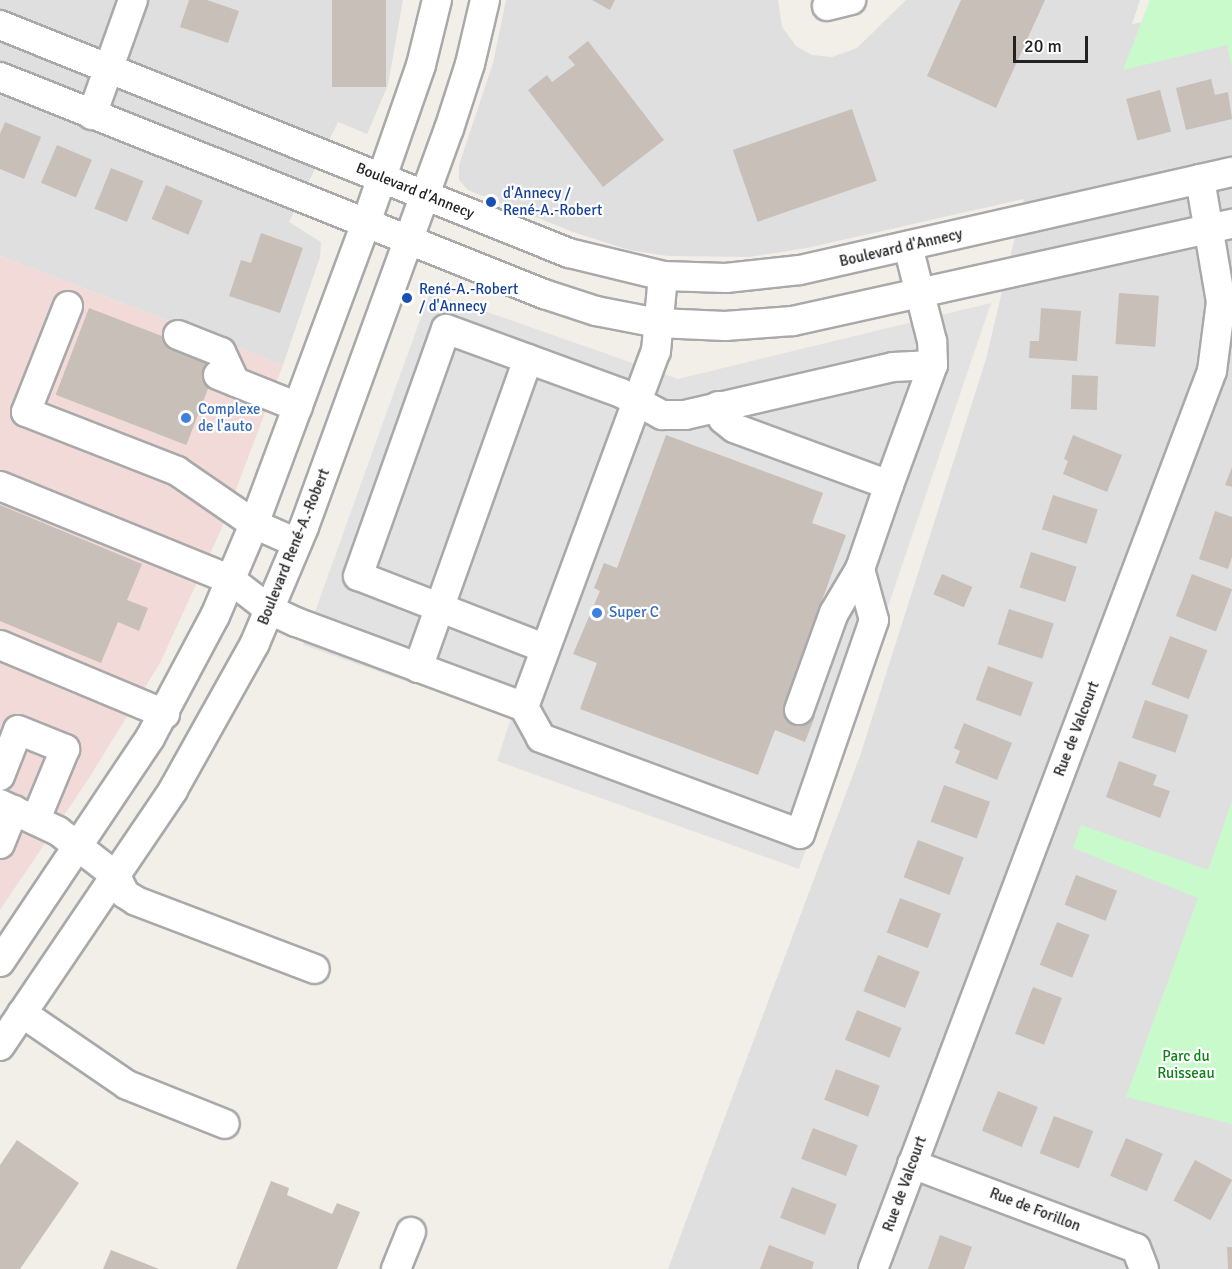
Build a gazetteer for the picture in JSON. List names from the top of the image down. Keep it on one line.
{"streets":{"street":["Boulevard d'Annecy","Boulevard René-A.-Robert","Rue de Valcourt","Rue de Forillon"]},"crossings":[["Boulevard d'Annecy","Boulevard René-A.-Robert"],["Boulevard d'Annecy","Rue de Valcourt"],["Rue de Valcourt","Rue de Forillon"]],"parks":["Parc du Ruisseau"],"places":["d'Annecy / René-A.-Robert","René-A.-Robert / d'Annecy","Complexe de l'auto","Super C"],"scale_bar":"20 m"}
